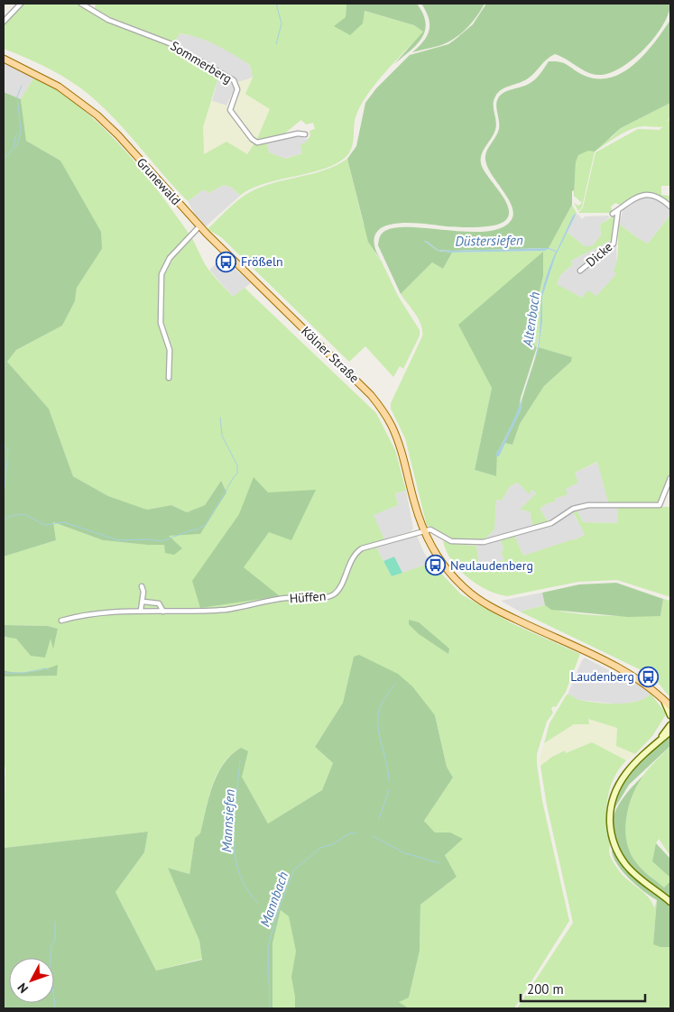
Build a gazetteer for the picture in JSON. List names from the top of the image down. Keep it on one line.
{"streets":{"main road":["Grunewald","Kölner Straße"],"street":["Sommerberg","Dicke","Hüffen"]},"crossings":[["Grunewald","Kölner Straße"],["Kölner Straße","Hüffen"]],"water":["Düstersiefen","Altenbach","Mannsiefen","Mannbach"],"places":{"bus stop":["Frößeln","Neulaudenberg","Laudenberg"]},"scale_bar":"200 m","north":"bottom left"}
